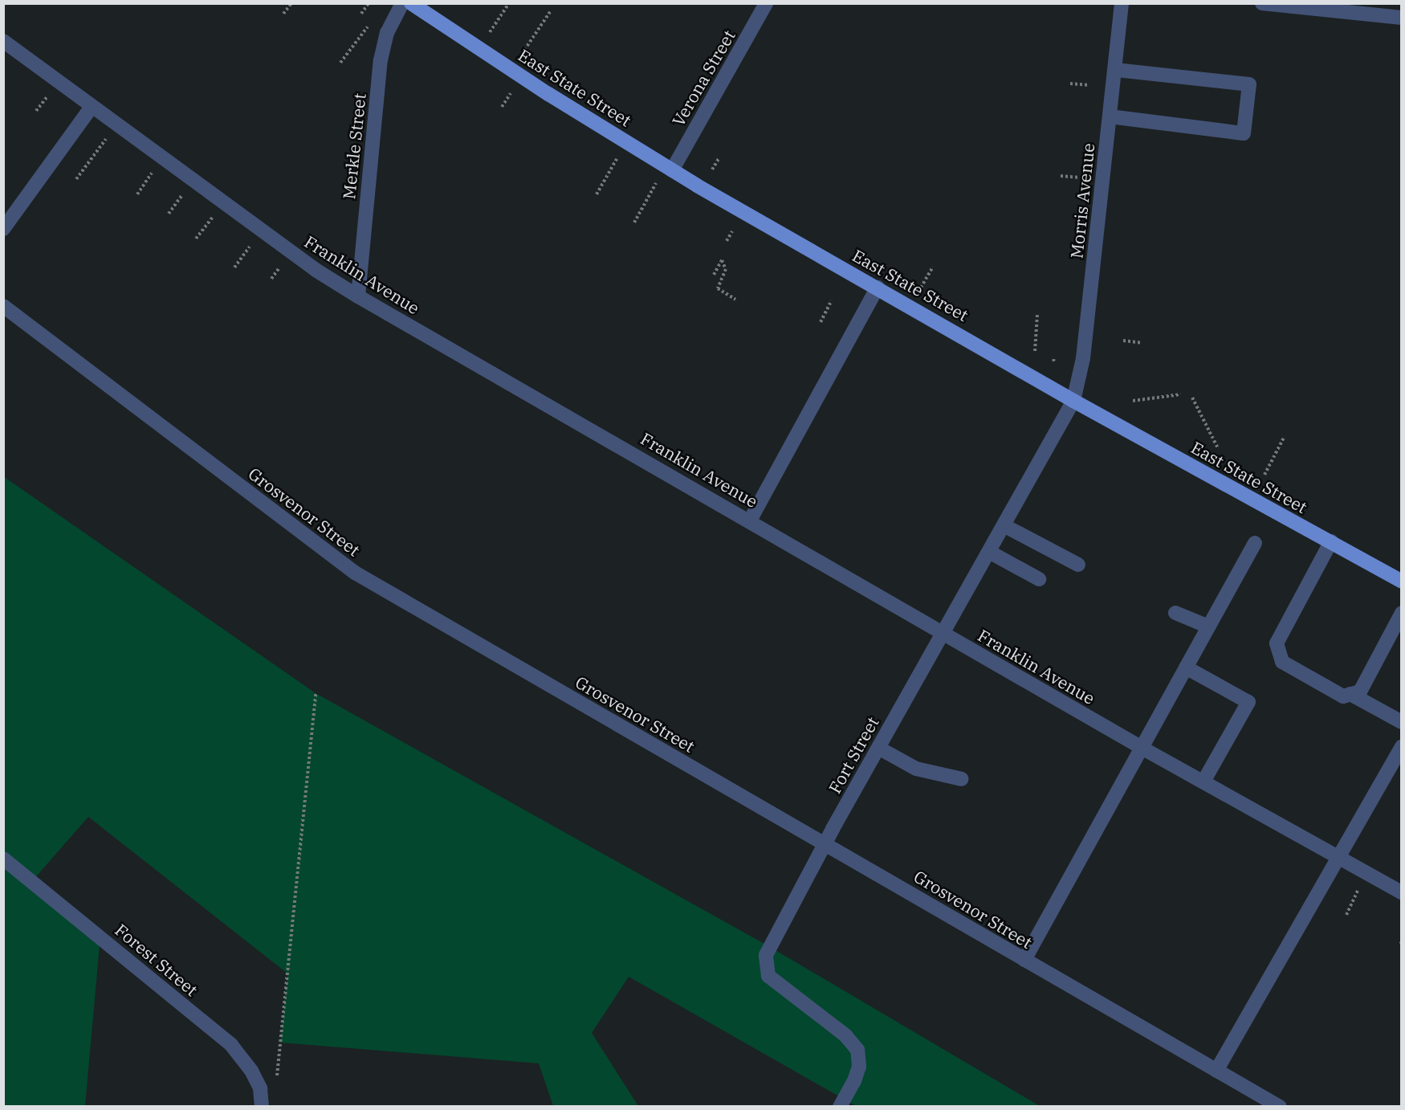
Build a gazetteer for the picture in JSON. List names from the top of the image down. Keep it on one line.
{"streets":{"main road":["East State Street"],"street":["Verona Street","Merkle Street","Morris Avenue","Franklin Avenue","Grosvenor Street","Fort Street","Forest Street"]},"crossings":[["Verona Street","East State Street"],["East State Street","Morris Avenue"],["East State Street","Fort Street"],["Merkle Street","Franklin Avenue"],["Morris Avenue","Fort Street"],["Franklin Avenue","Fort Street"],["Grosvenor Street","Fort Street"]]}
